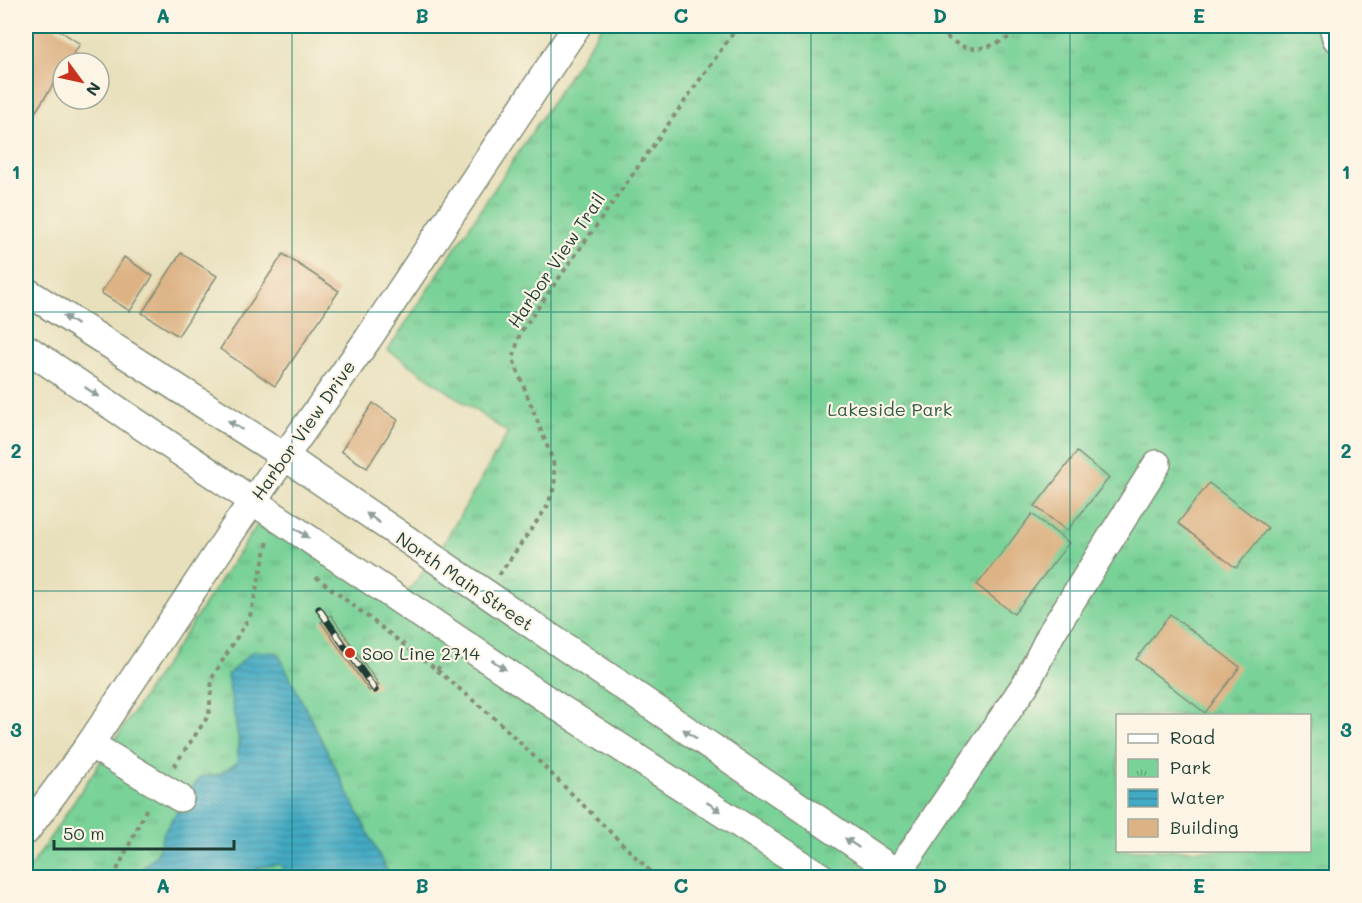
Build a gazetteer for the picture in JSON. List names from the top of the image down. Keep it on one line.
{"streets":{"street":["Harbor View Drive","North Main Street"],"path":["Harbor View Trail"]},"crossings":[["Harbor View Trail","North Main Street"],["Harbor View Drive","North Main Street"]],"parks":["Lakeside Park"],"places":["Soo Line 2714"],"legend":["Road","Park","Water","Building"],"scale_bar":"50 m","north":"bottom right","grid":{"columns":["A","B","C","D","E"],"rows":["1","2","3"]}}
